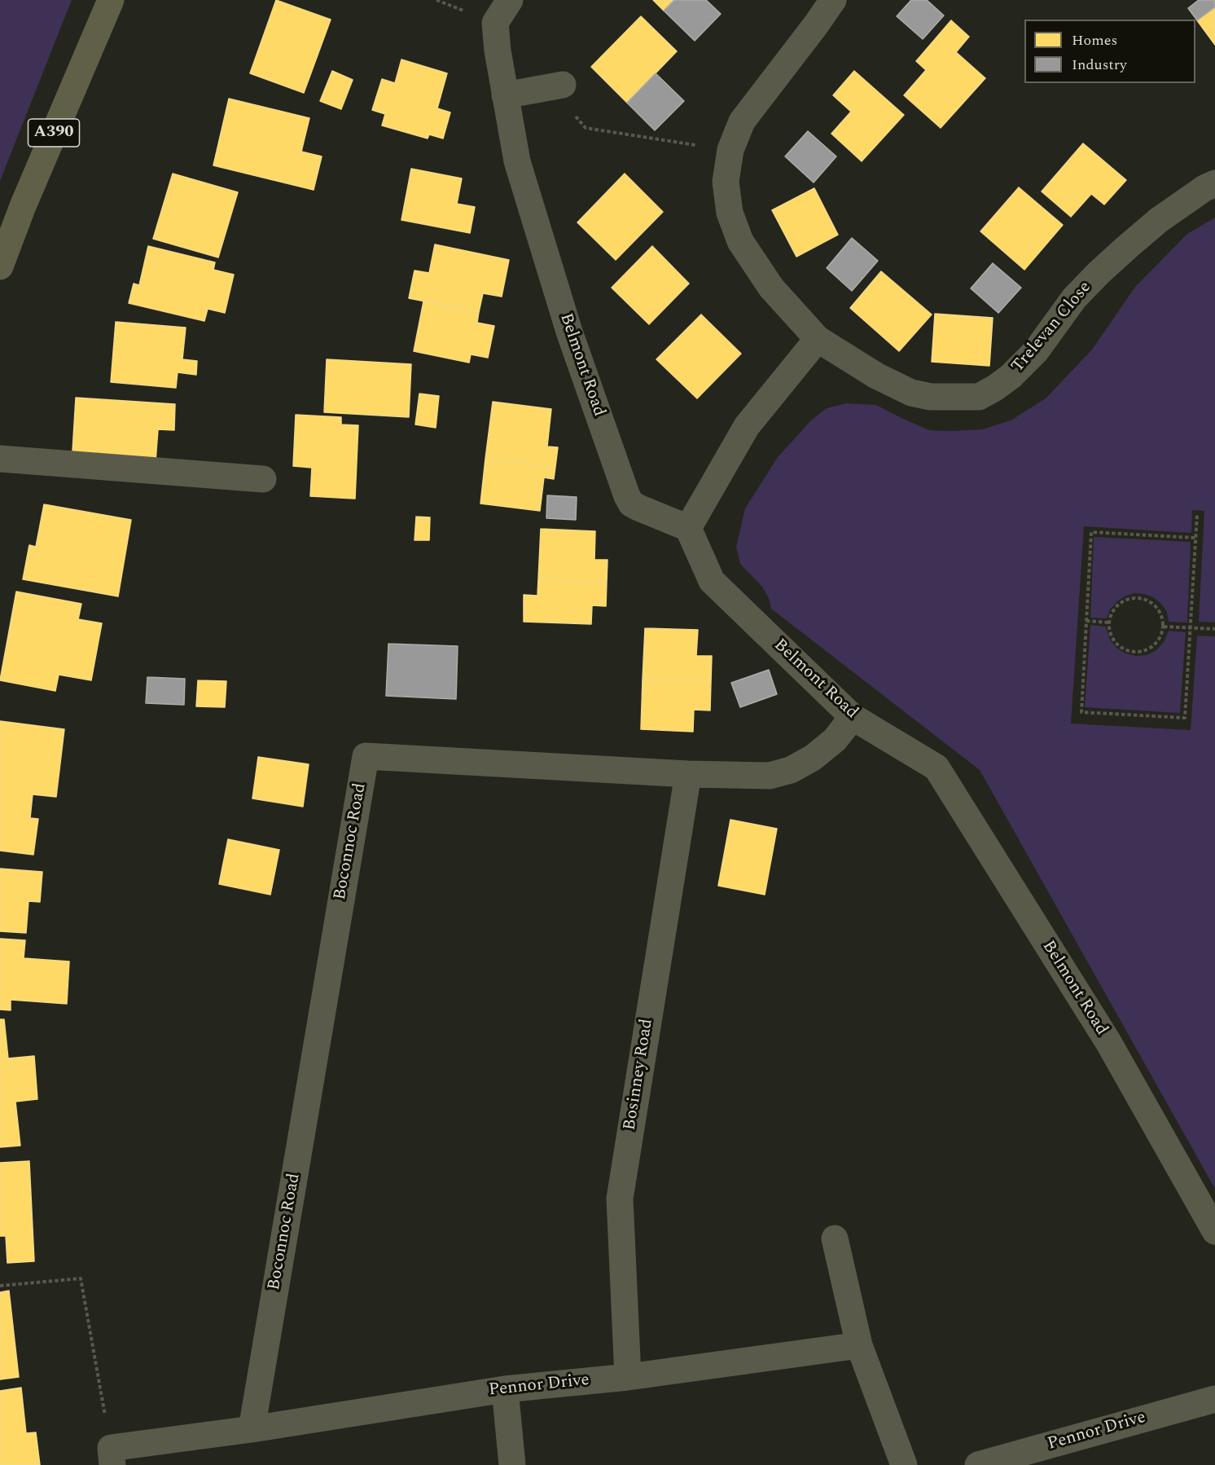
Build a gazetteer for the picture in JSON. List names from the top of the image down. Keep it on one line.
{"streets":{"highway":["A390"],"street":["Trelevan Close","Belmont Road","Boconnoc Road","Bosinney Road","Pennor Drive"]},"crossings":[["Belmont Road","Boconnoc Road"],["Boconnoc Road","Bosinney Road"],["Boconnoc Road","Pennor Drive"],["Bosinney Road","Pennor Drive"]],"legend":["Homes","Industry"]}
